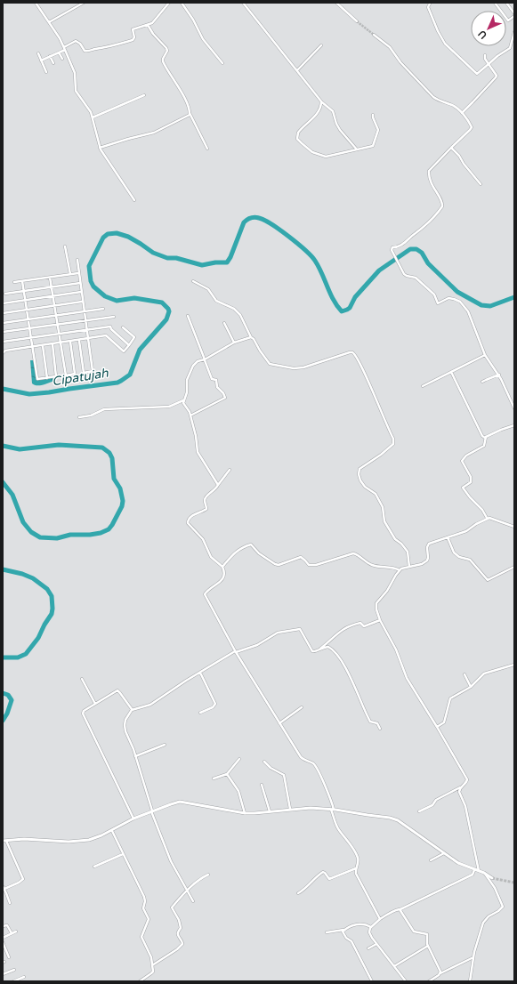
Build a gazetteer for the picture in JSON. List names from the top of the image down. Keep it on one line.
{"water":["Cipatujah"],"north":"bottom left"}
